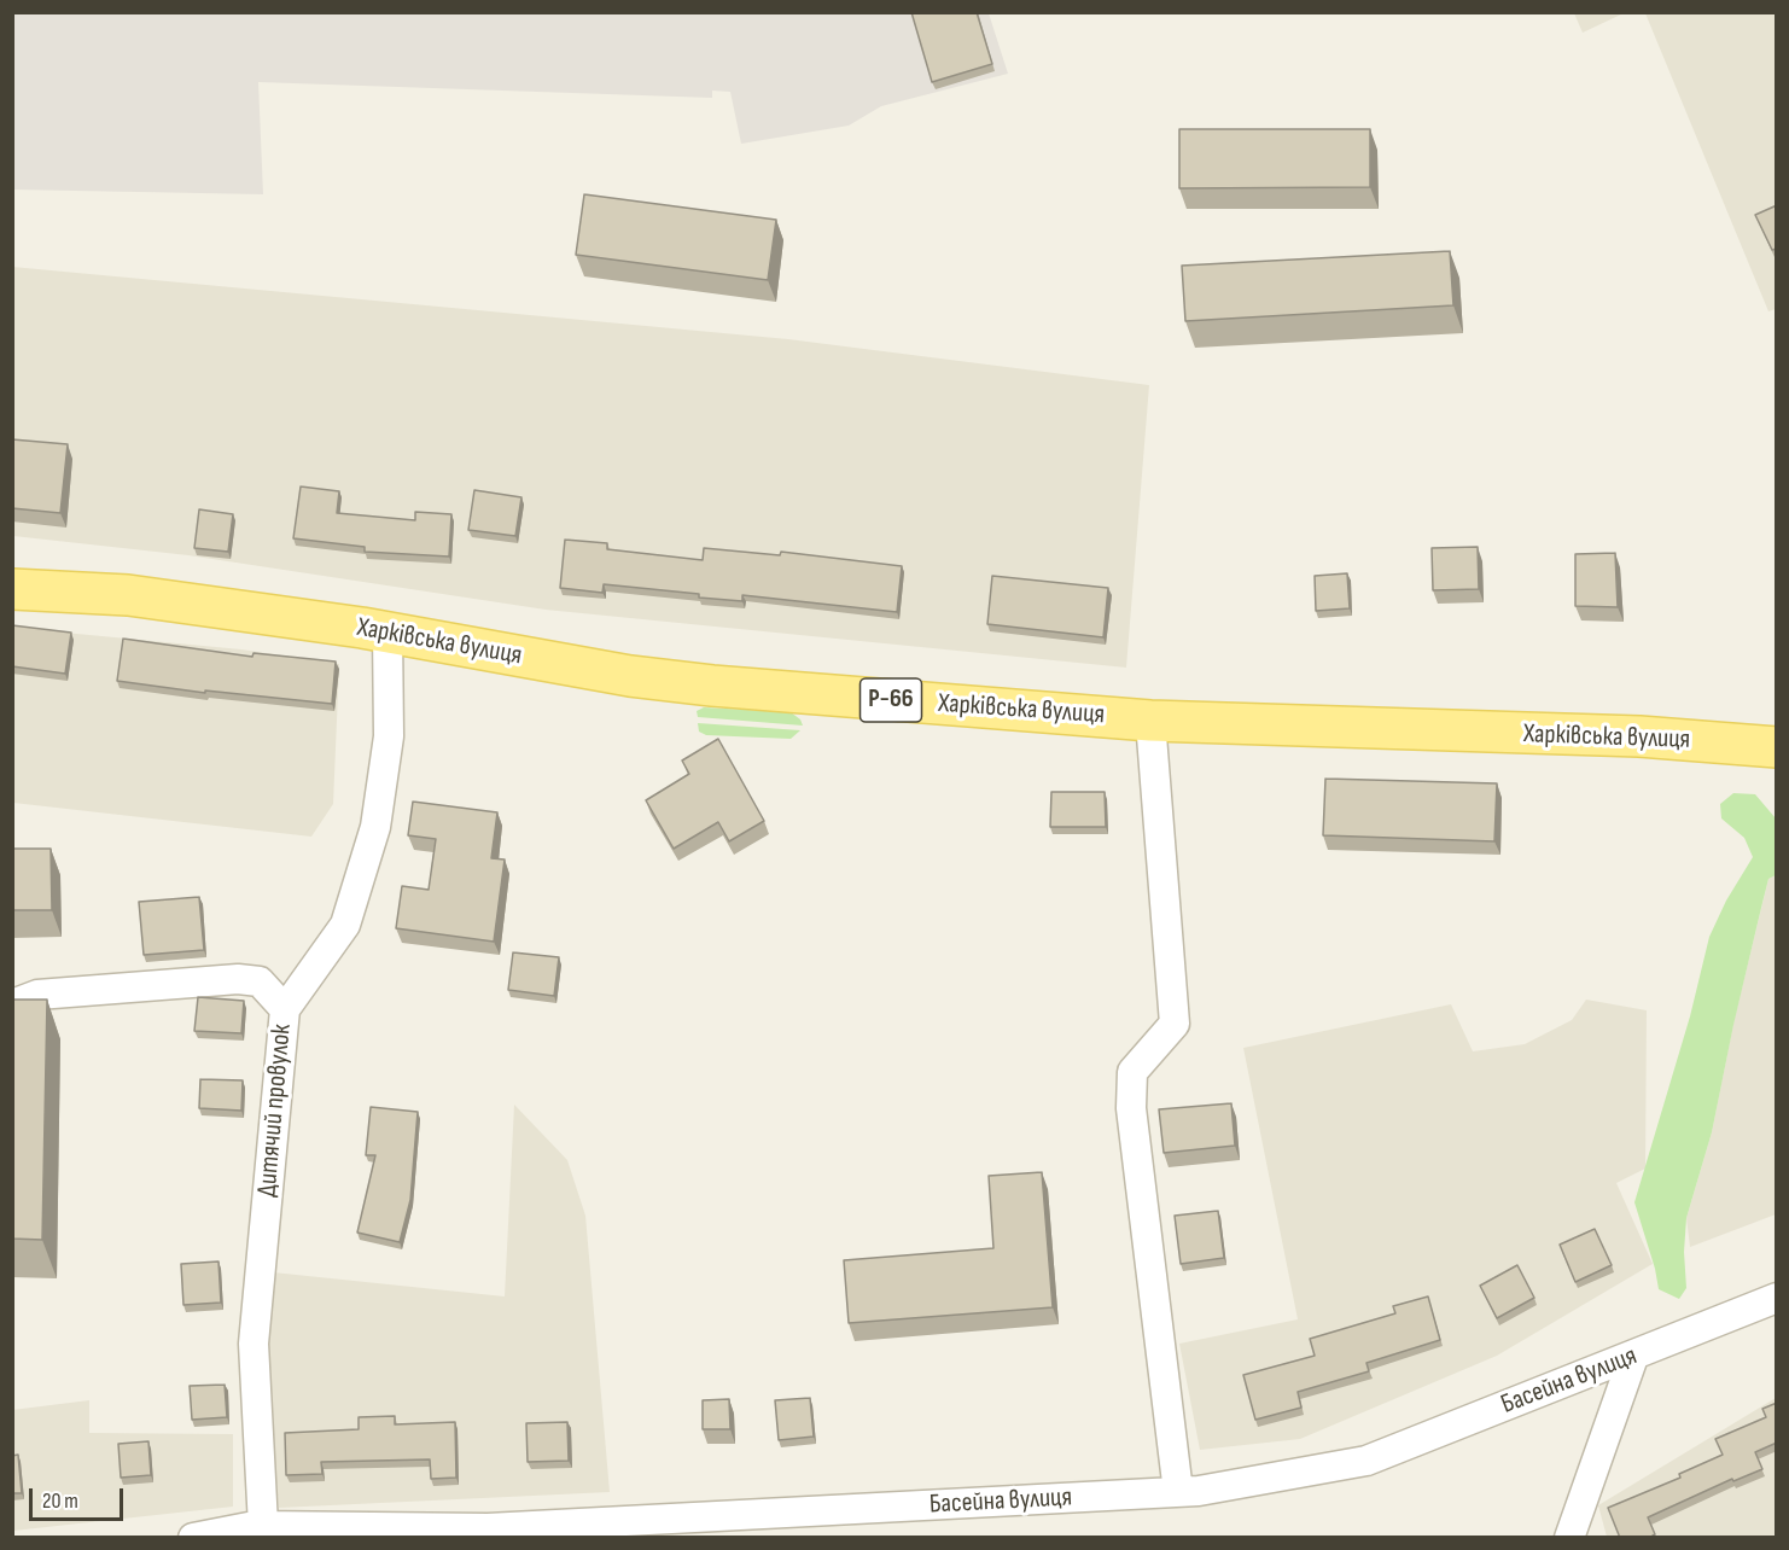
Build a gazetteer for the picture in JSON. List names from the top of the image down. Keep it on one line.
{"streets":{"main road":["Харківська вулиця","Р-66"],"street":["Дитячий провулок","Басейна вулиця"]},"crossings":[["Харківська вулиця","Дитячий провулок"],["Дитячий провулок","Басейна вулиця"]],"scale_bar":"20 m"}
